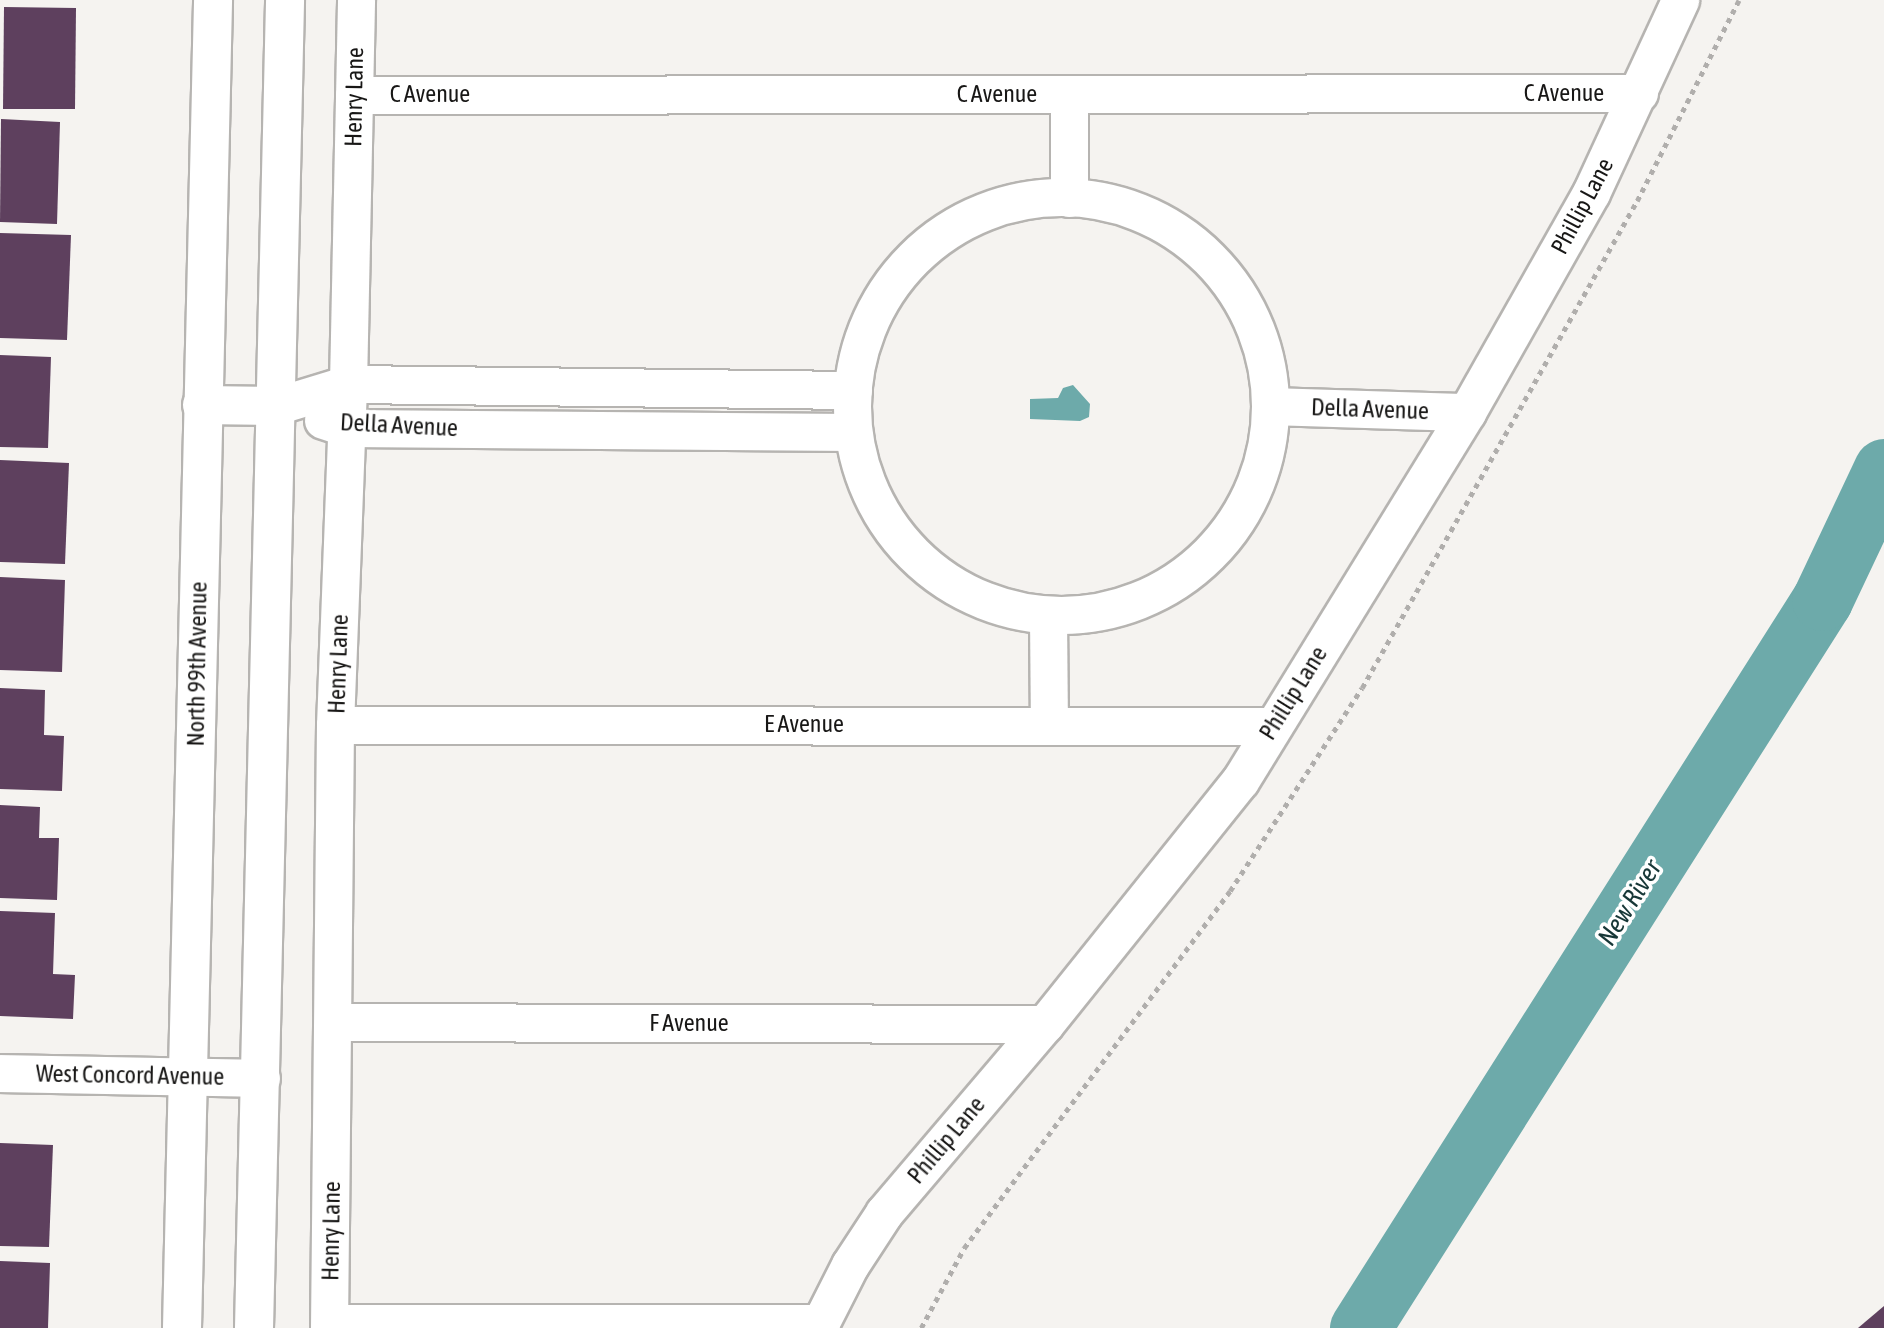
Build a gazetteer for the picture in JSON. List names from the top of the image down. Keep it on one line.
{"streets":{"main road":["North 99th Avenue"],"street":["C Avenue","Henry Lane","Phillip Lane","Della Avenue","E Avenue","F Avenue","West Concord Avenue"]},"crossings":[["C Avenue","Henry Lane"],["C Avenue","Phillip Lane"],["Henry Lane","Della Avenue"],["Henry Lane","E Avenue"],["Henry Lane","F Avenue"],["Phillip Lane","Della Avenue"],["Phillip Lane","E Avenue"],["Phillip Lane","F Avenue"],["North 99th Avenue","West Concord Avenue"]],"water":["New River"]}
